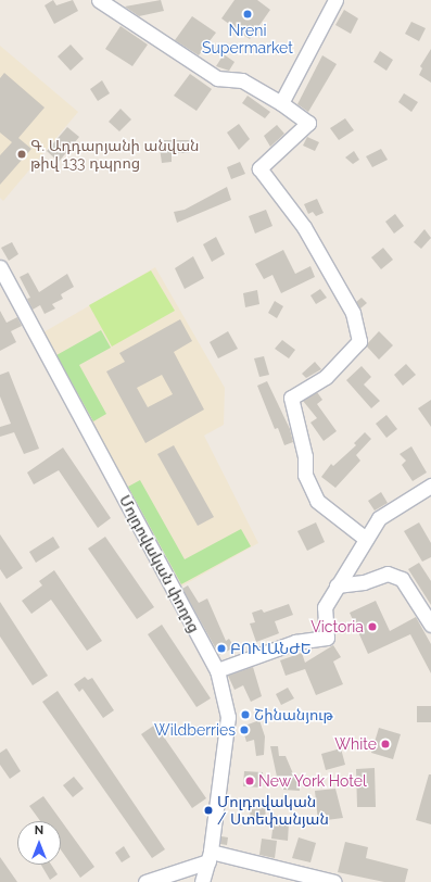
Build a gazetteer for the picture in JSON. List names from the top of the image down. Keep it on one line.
{"streets":{"street":["Մոլդովական փողոց"]},"places":["Nreni Supermarket","Գ. Ադդարյանի անվան թիվ 133 դպրոց","Victoria","ԲՈՒԼԱՆԺԵ","Շինանյութ","Wildberries","White","New York Hotel","Մոլդովական / Ստեփանյան"],"north":"top"}
